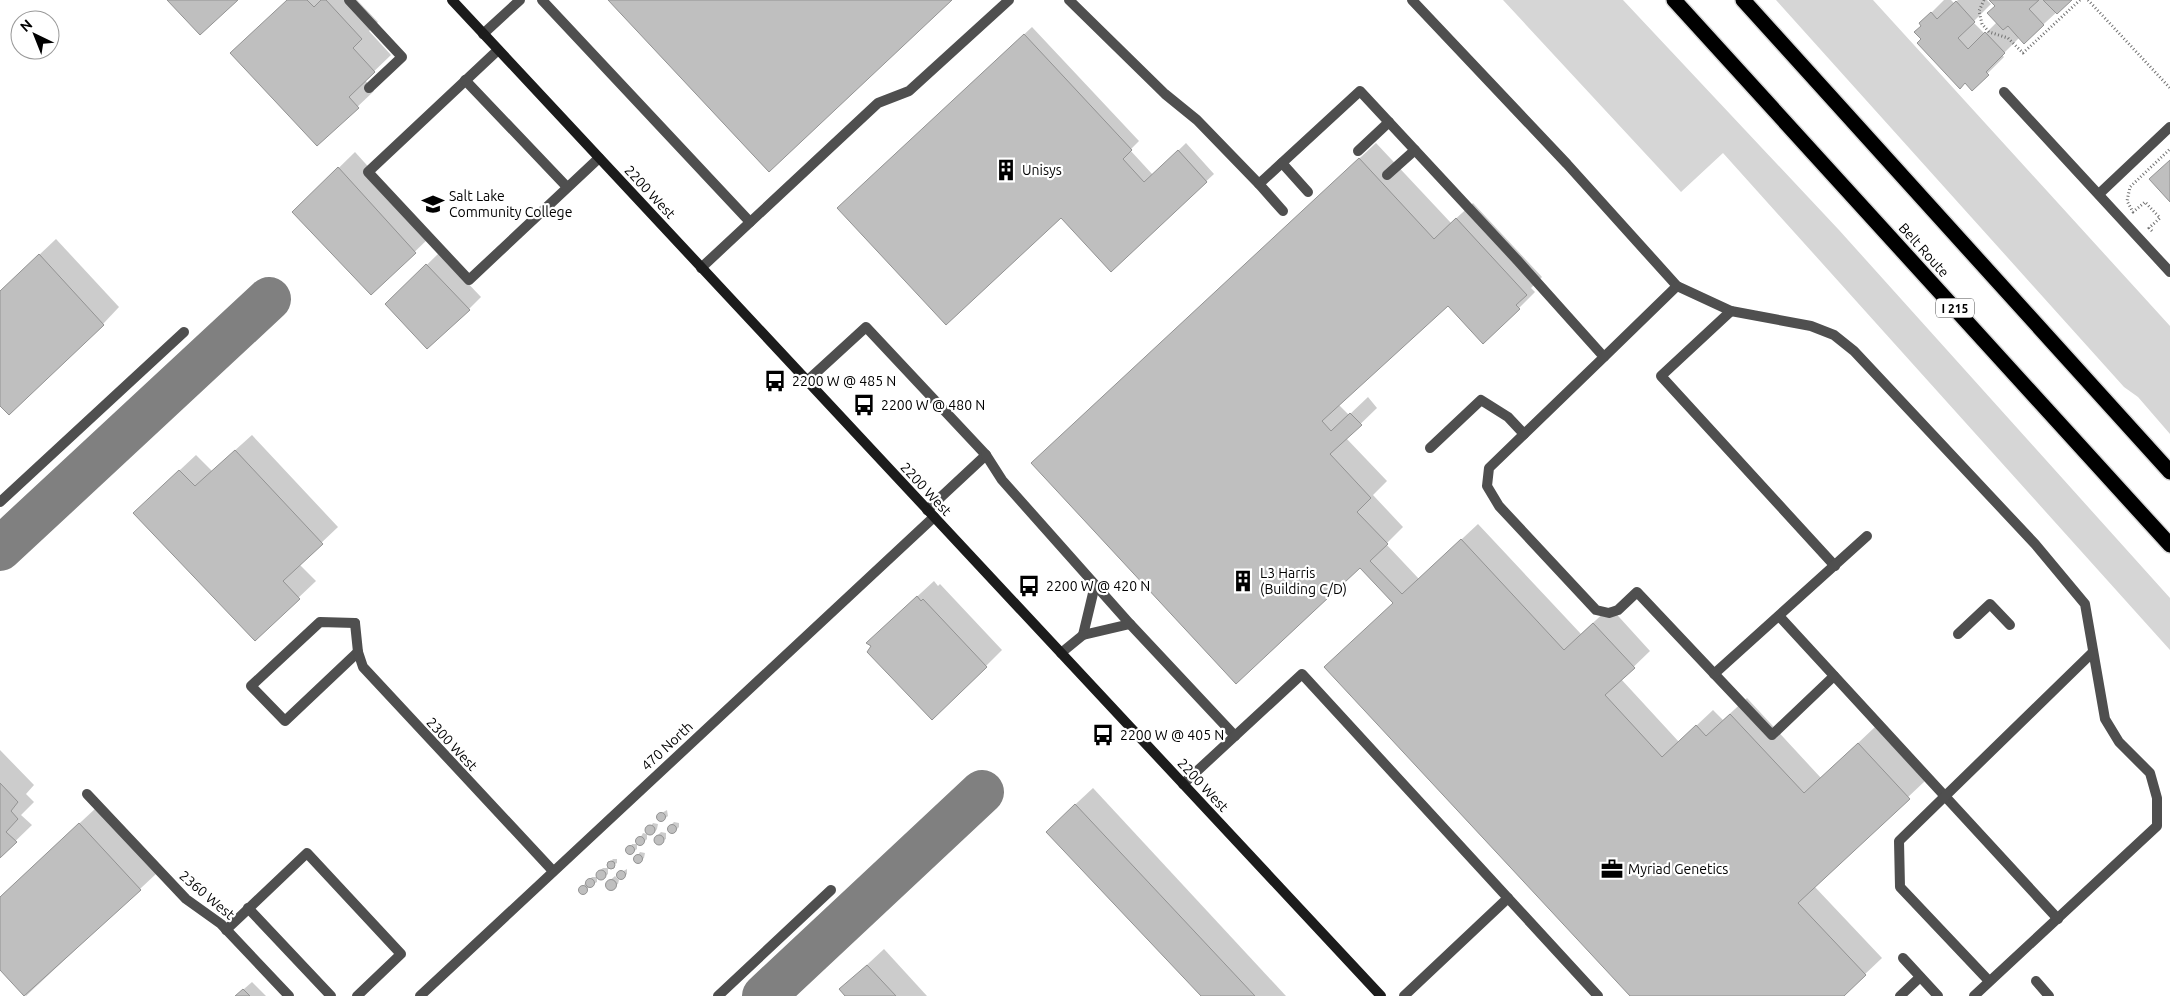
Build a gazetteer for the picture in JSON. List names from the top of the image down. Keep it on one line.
{"streets":{"highway":["Belt Route","I 215"],"street":["2200 West","2300 West","470 North","2360 West"]},"crossings":[["2200 West","470 North"],["2300 West","470 North"]],"places":{"building":["Unisys","L3 Harris (Building C/D)"],"school or university":["Salt Lake Community College"],"bus stop":["2200 W @ 485 N","2200 W @ 480 N","2200 W @ 420 N","2200 W @ 405 N"],"office":["Myriad Genetics"]},"north":"top left"}
